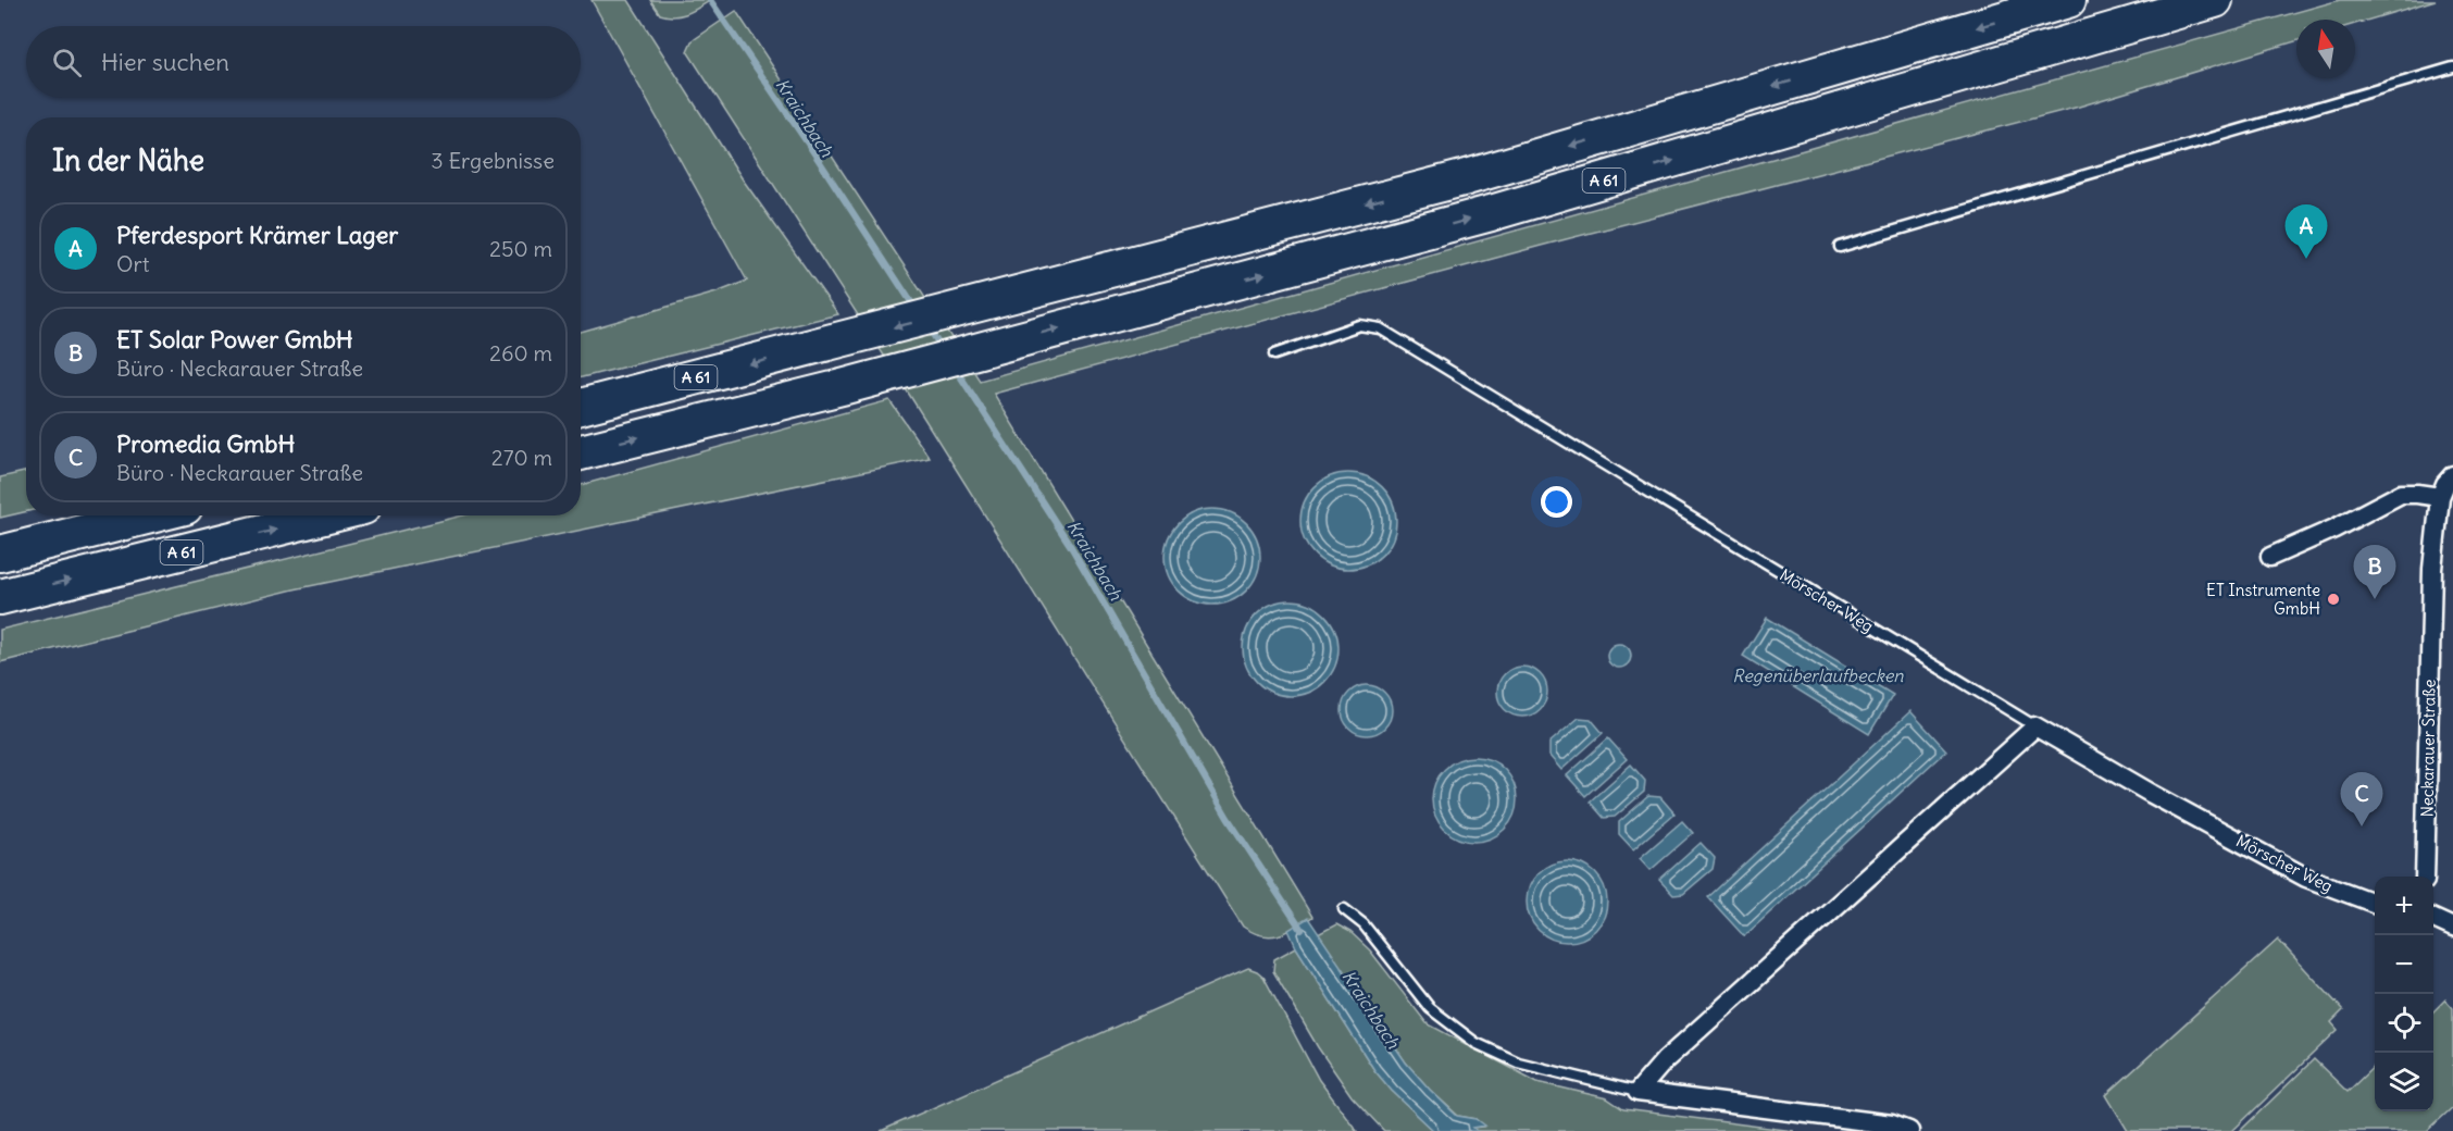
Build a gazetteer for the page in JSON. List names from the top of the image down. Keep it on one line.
{"streets":{"highway":["A 61"],"street":["Mörscher Weg","Neckarauer Straße"]},"water":["Kraichbach","Regenüberlaufbecken"],"places":["ET Instrumente GmbH"],"north":"top","page":{"search":"Hier suchen","heading":["In der Nähe","3 Ergebnisse"],"list":[{"mark":"A","name":"Pferdesport Krämer Lager","note":"Ort","value":"250 m"},{"mark":"B","name":"ET Solar Power GmbH","note":"Büro · Neckarauer Straße","value":"260 m"},{"mark":"C","name":"Promedia GmbH","note":"Büro · Neckarauer Straße","value":"270 m"}],"pins":["A","B","C"],"map_buttons":["+","−"]}}
